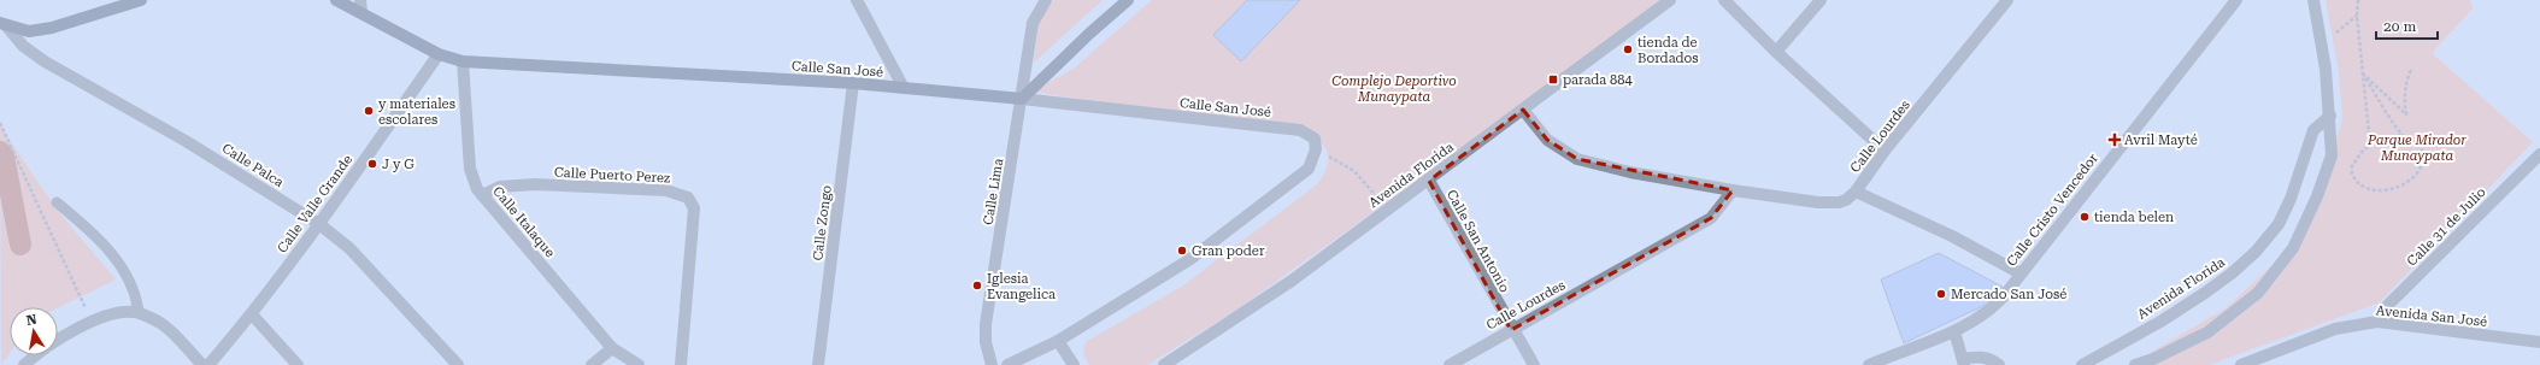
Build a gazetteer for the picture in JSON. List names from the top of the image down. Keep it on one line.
{"streets":{"street":["Calle San José","Calle Lourdes","Calle Palca","Calle Puerto Perez","Avenida Florida","Calle Lima","Calle Valle Grande","Calle Cristo Vencedor","Calle Italaque","Calle Zongo","Calle 31 de Julio","Calle San Antonio","Avenida San José"]},"crossings":[["Calle San José","Calle Lima"],["Calle San José","Calle Valle Grande"],["Calle San José","Calle Italaque"],["Calle San José","Calle Zongo"],["Calle Lourdes","Avenida Florida"],["Calle Lourdes","Calle San Antonio"],["Calle Palca","Calle Valle Grande"],["Calle Puerto Perez","Calle Italaque"],["Avenida Florida","Calle San Antonio"],["Calle 31 de Julio","Avenida San José"]],"parks":["Complejo Deportivo Munaypata","Parque Mirador Munaypata"],"places":{"other":["tienda de Bordados","y materiales escolares","J y G","tienda belen","Gran poder","Iglesia Evangelica","Mercado San José"],"transit":["parada 884"],"health":["Avril Mayté"]},"scale_bar":"20 m","north":"top"}
